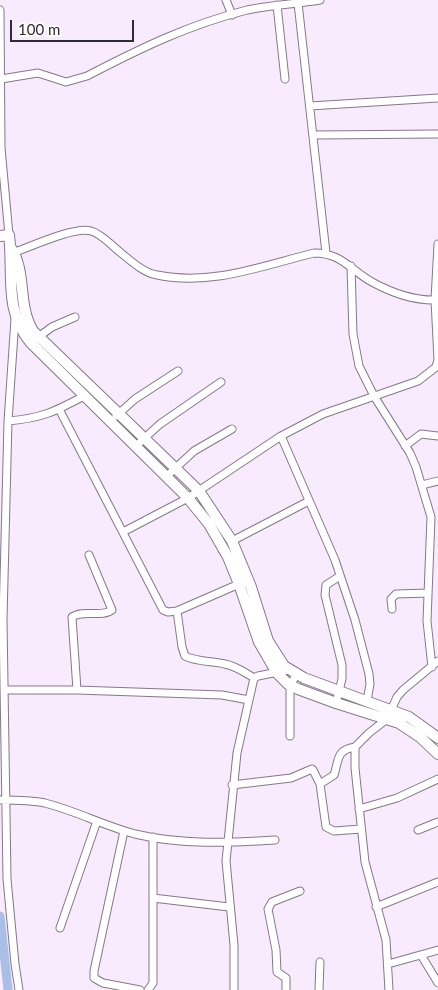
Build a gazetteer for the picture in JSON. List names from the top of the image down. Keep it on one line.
{"scale_bar":"100 m"}
